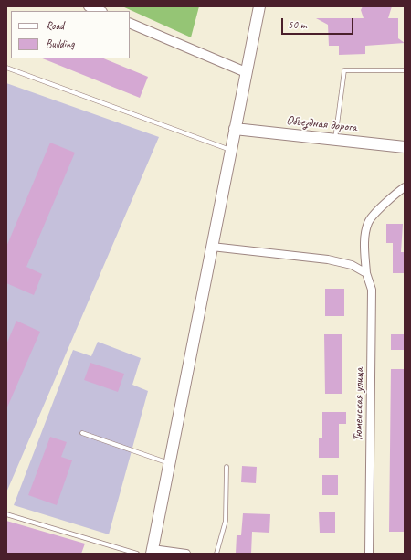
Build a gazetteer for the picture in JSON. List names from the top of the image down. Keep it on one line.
{"streets":{"main road":["Объездная дорога"],"street":["Тюменская улица"]},"legend":["Road","Building"],"scale_bar":"50 m"}
